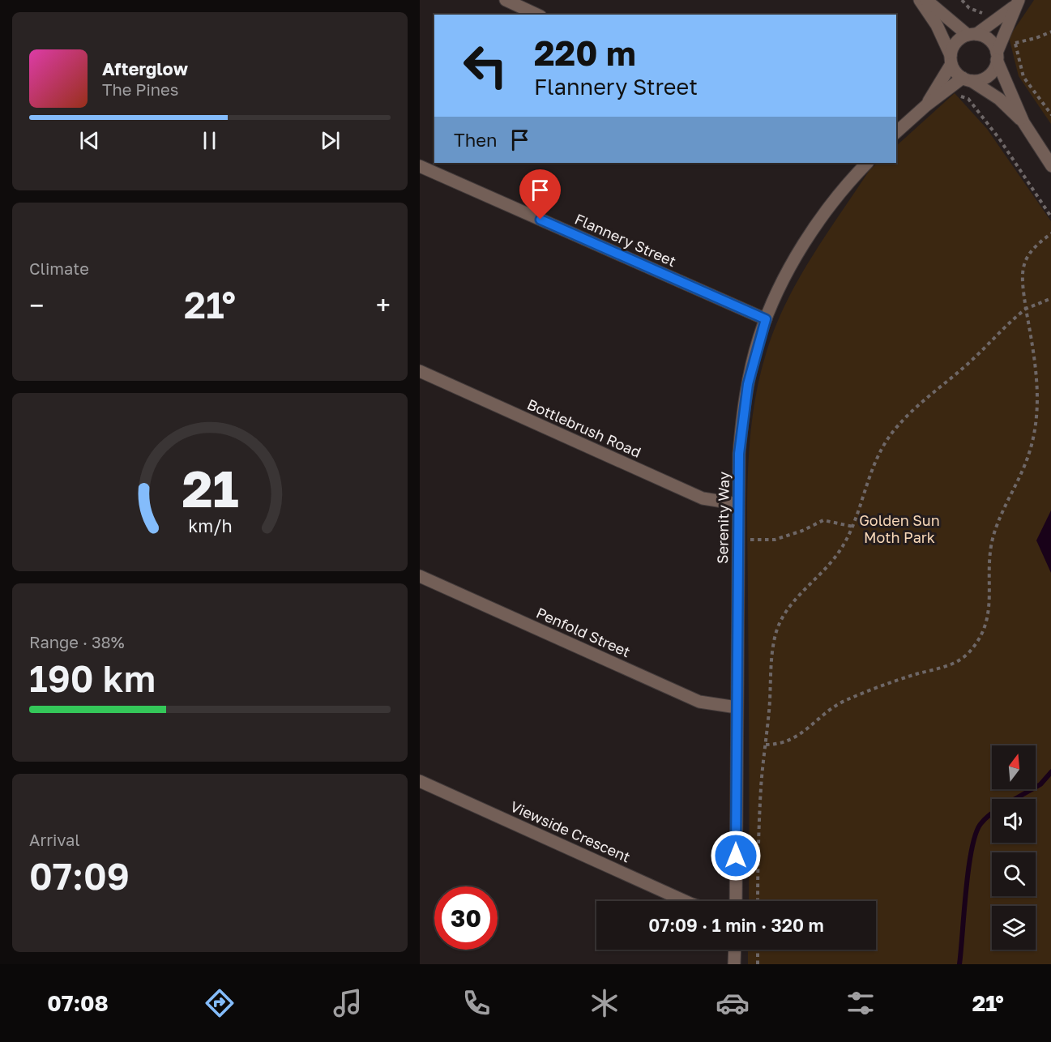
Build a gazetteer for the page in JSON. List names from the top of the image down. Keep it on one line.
{"streets":{"street":["Flannery Street","Bottlebrush Road","Serenity Way","Penfold Street","Viewside Crescent"]},"crossings":[["Flannery Street","Serenity Way"],["Bottlebrush Road","Serenity Way"],["Serenity Way","Penfold Street"]],"parks":["Golden Sun Moth Park"],"north":"top","page":{"turn":["220 m","Flannery Street"],"song":["Afterglow","The Pines"],"then":"Then","tile":["Climate",["Range · 38%","190 km"],["Arrival","07:09"]],"heat":["−","21°","+"],"limit":"30","trip":"07:09 · 1 min · 320 m","tabs":["07:08","21°"],"gauge":["21","km/h"]}}
